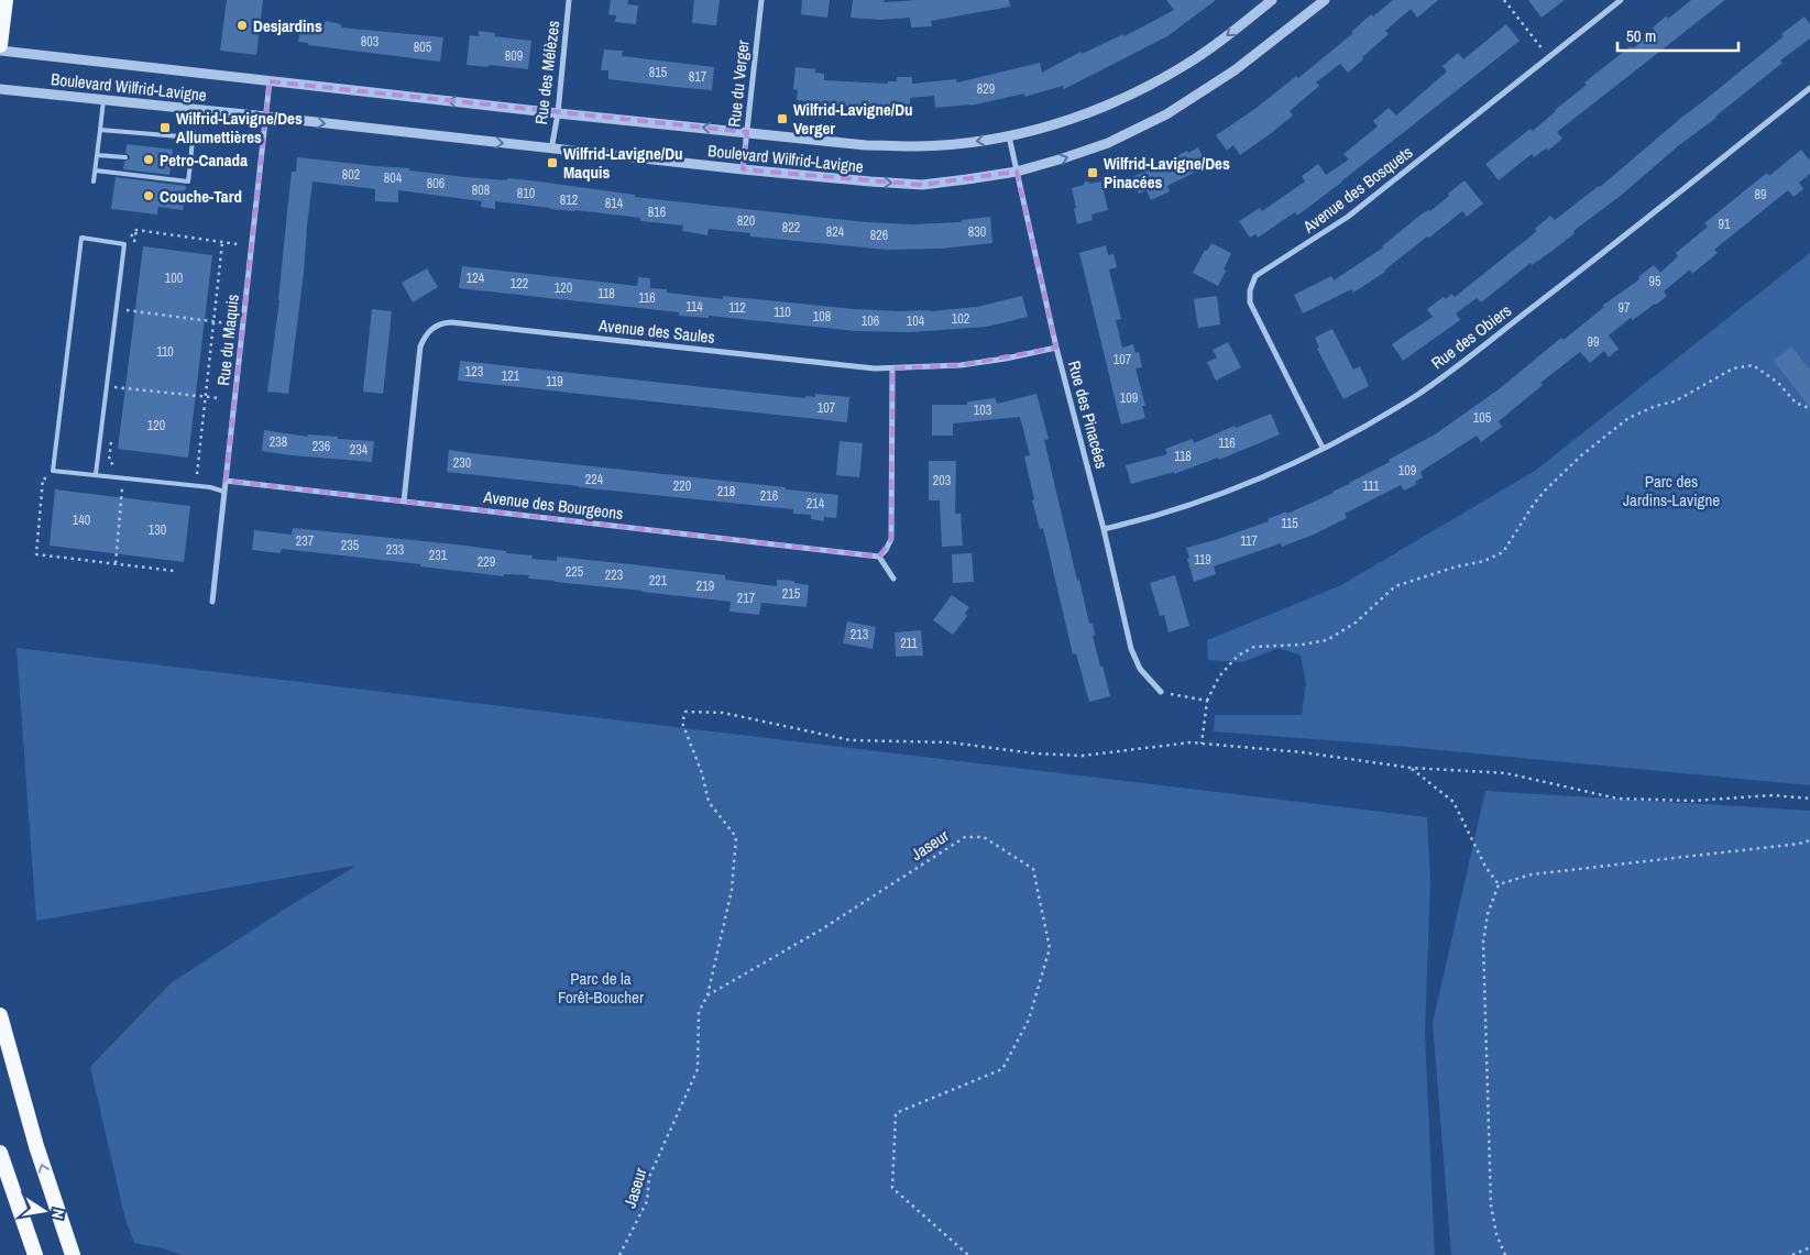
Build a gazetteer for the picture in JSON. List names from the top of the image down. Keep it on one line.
{"streets":{"street":["Rue des Mélèzes","Rue du Verger","Boulevard Wilfrid-Lavigne","Avenue des Bosquets","Avenue des Saules","Rue des Obiers","Rue du Maquis","Rue des Pinacées","Avenue des Bourgeons"],"path":["Jaseur"]},"crossings":[["Rue des Mélèzes","Boulevard Wilfrid-Lavigne"],["Rue du Verger","Boulevard Wilfrid-Lavigne"],["Boulevard Wilfrid-Lavigne","Rue du Maquis"],["Boulevard Wilfrid-Lavigne","Rue des Pinacées"],["Avenue des Bosquets","Rue des Obiers"],["Avenue des Saules","Rue des Pinacées"],["Avenue des Saules","Avenue des Bourgeons"],["Rue des Obiers","Rue des Pinacées"],["Rue du Maquis","Avenue des Bourgeons"]],"parks":["Parc des Jardins-Lavigne","Parc de la Forêt-Boucher"],"places":{"other":["Desjardins","Petro-Canada","Couche-Tard"],"transit":["Wilfrid-Lavigne/Du Verger","Wilfrid-Lavigne/Des Allumettières","Wilfrid-Lavigne/Du Maquis","Wilfrid-Lavigne/Des Pinacées"]},"house_numbers":["803","805","809","815","817","829","802","804","806","808","810","89","812","814","816","820","91","822","824","830","826","100","124","95","122","120","118","116","114","112","97","110","108","102","106","104","99","110","107","123","121","119","109","107","103","105","120","238","116","236","234","118","230","109","224","203","220","111","218","216","214","140","115","130","237","117","235","233","231","119","229","225","223","221","219","215","217","213","211"],"scale_bar":"50 m","north":"right"}
